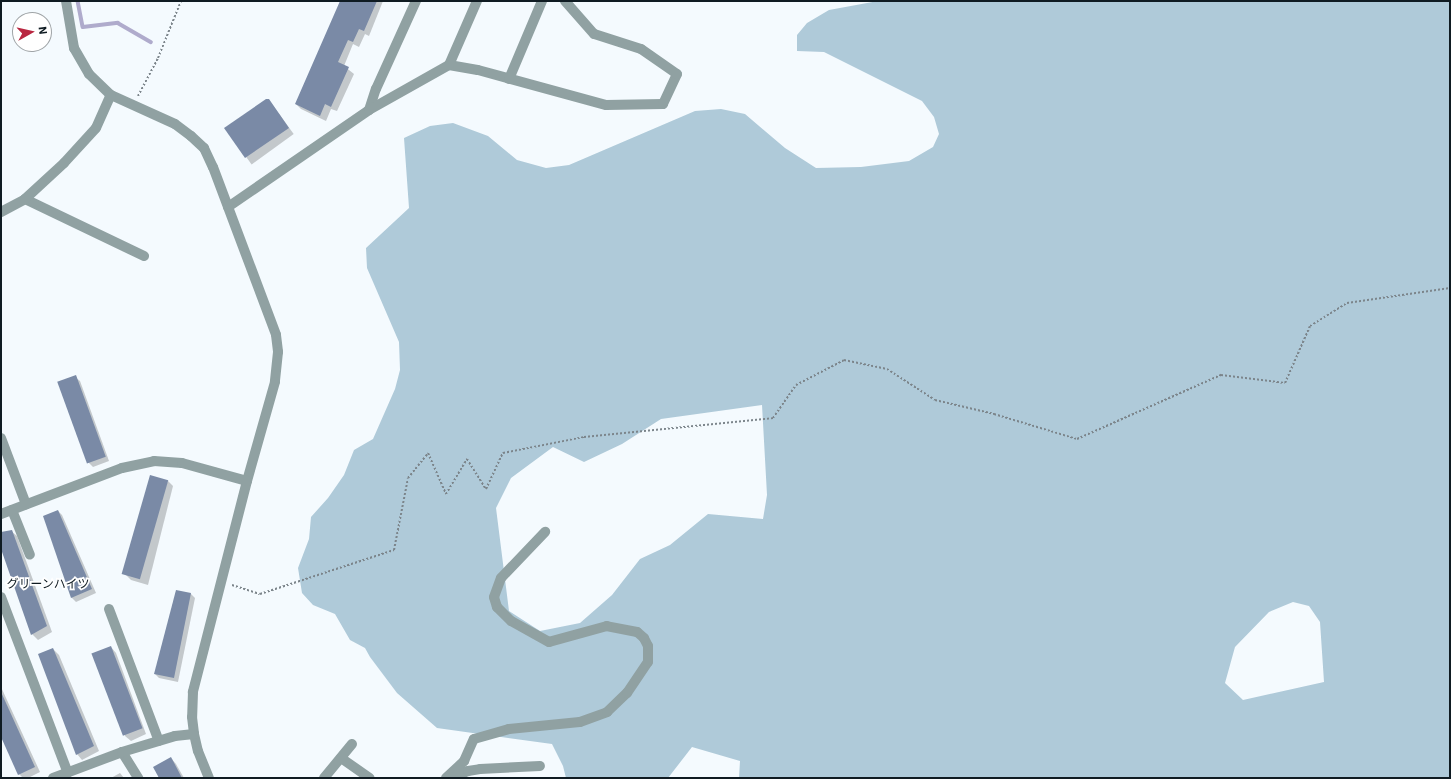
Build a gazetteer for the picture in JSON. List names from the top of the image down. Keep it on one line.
{"districts":["グリーンハイツ"],"north":"right"}
